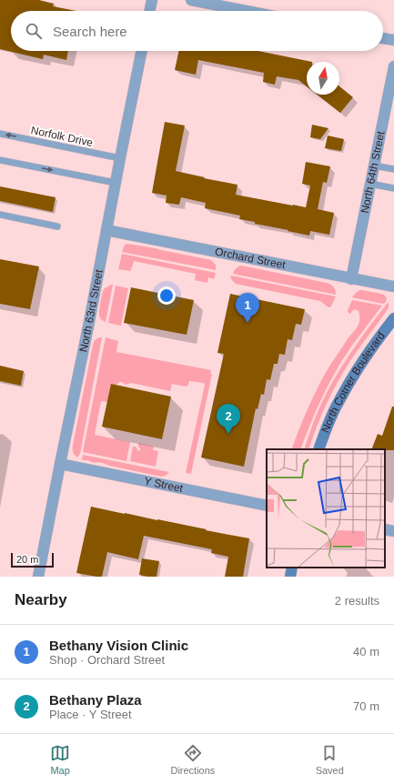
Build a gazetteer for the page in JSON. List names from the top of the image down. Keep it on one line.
{"streets":{"main road":["North Cotner Boulevard"],"street":["North 64th Street","Orchard Street","North 63rd Street","Y Street"],"lane":["Norfolk Drive"]},"crossings":[["Norfolk Drive","North 63rd Street"],["North 64th Street","Orchard Street"],["Orchard Street","North 63rd Street"],["North 63rd Street","Y Street"]],"scale_bar":"20 m","north":"top","page":{"search":"Search here","pins":["1","2"],"scale":"20 m","heading":["Nearby","2 results"],"list":[{"mark":"1","name":"Bethany Vision Clinic","note":"Shop · Orchard Street","value":"40 m"},{"mark":"2","name":"Bethany Plaza","note":"Place · Y Street","value":"70 m"}],"nav":["Map","Directions","Saved"]}}
